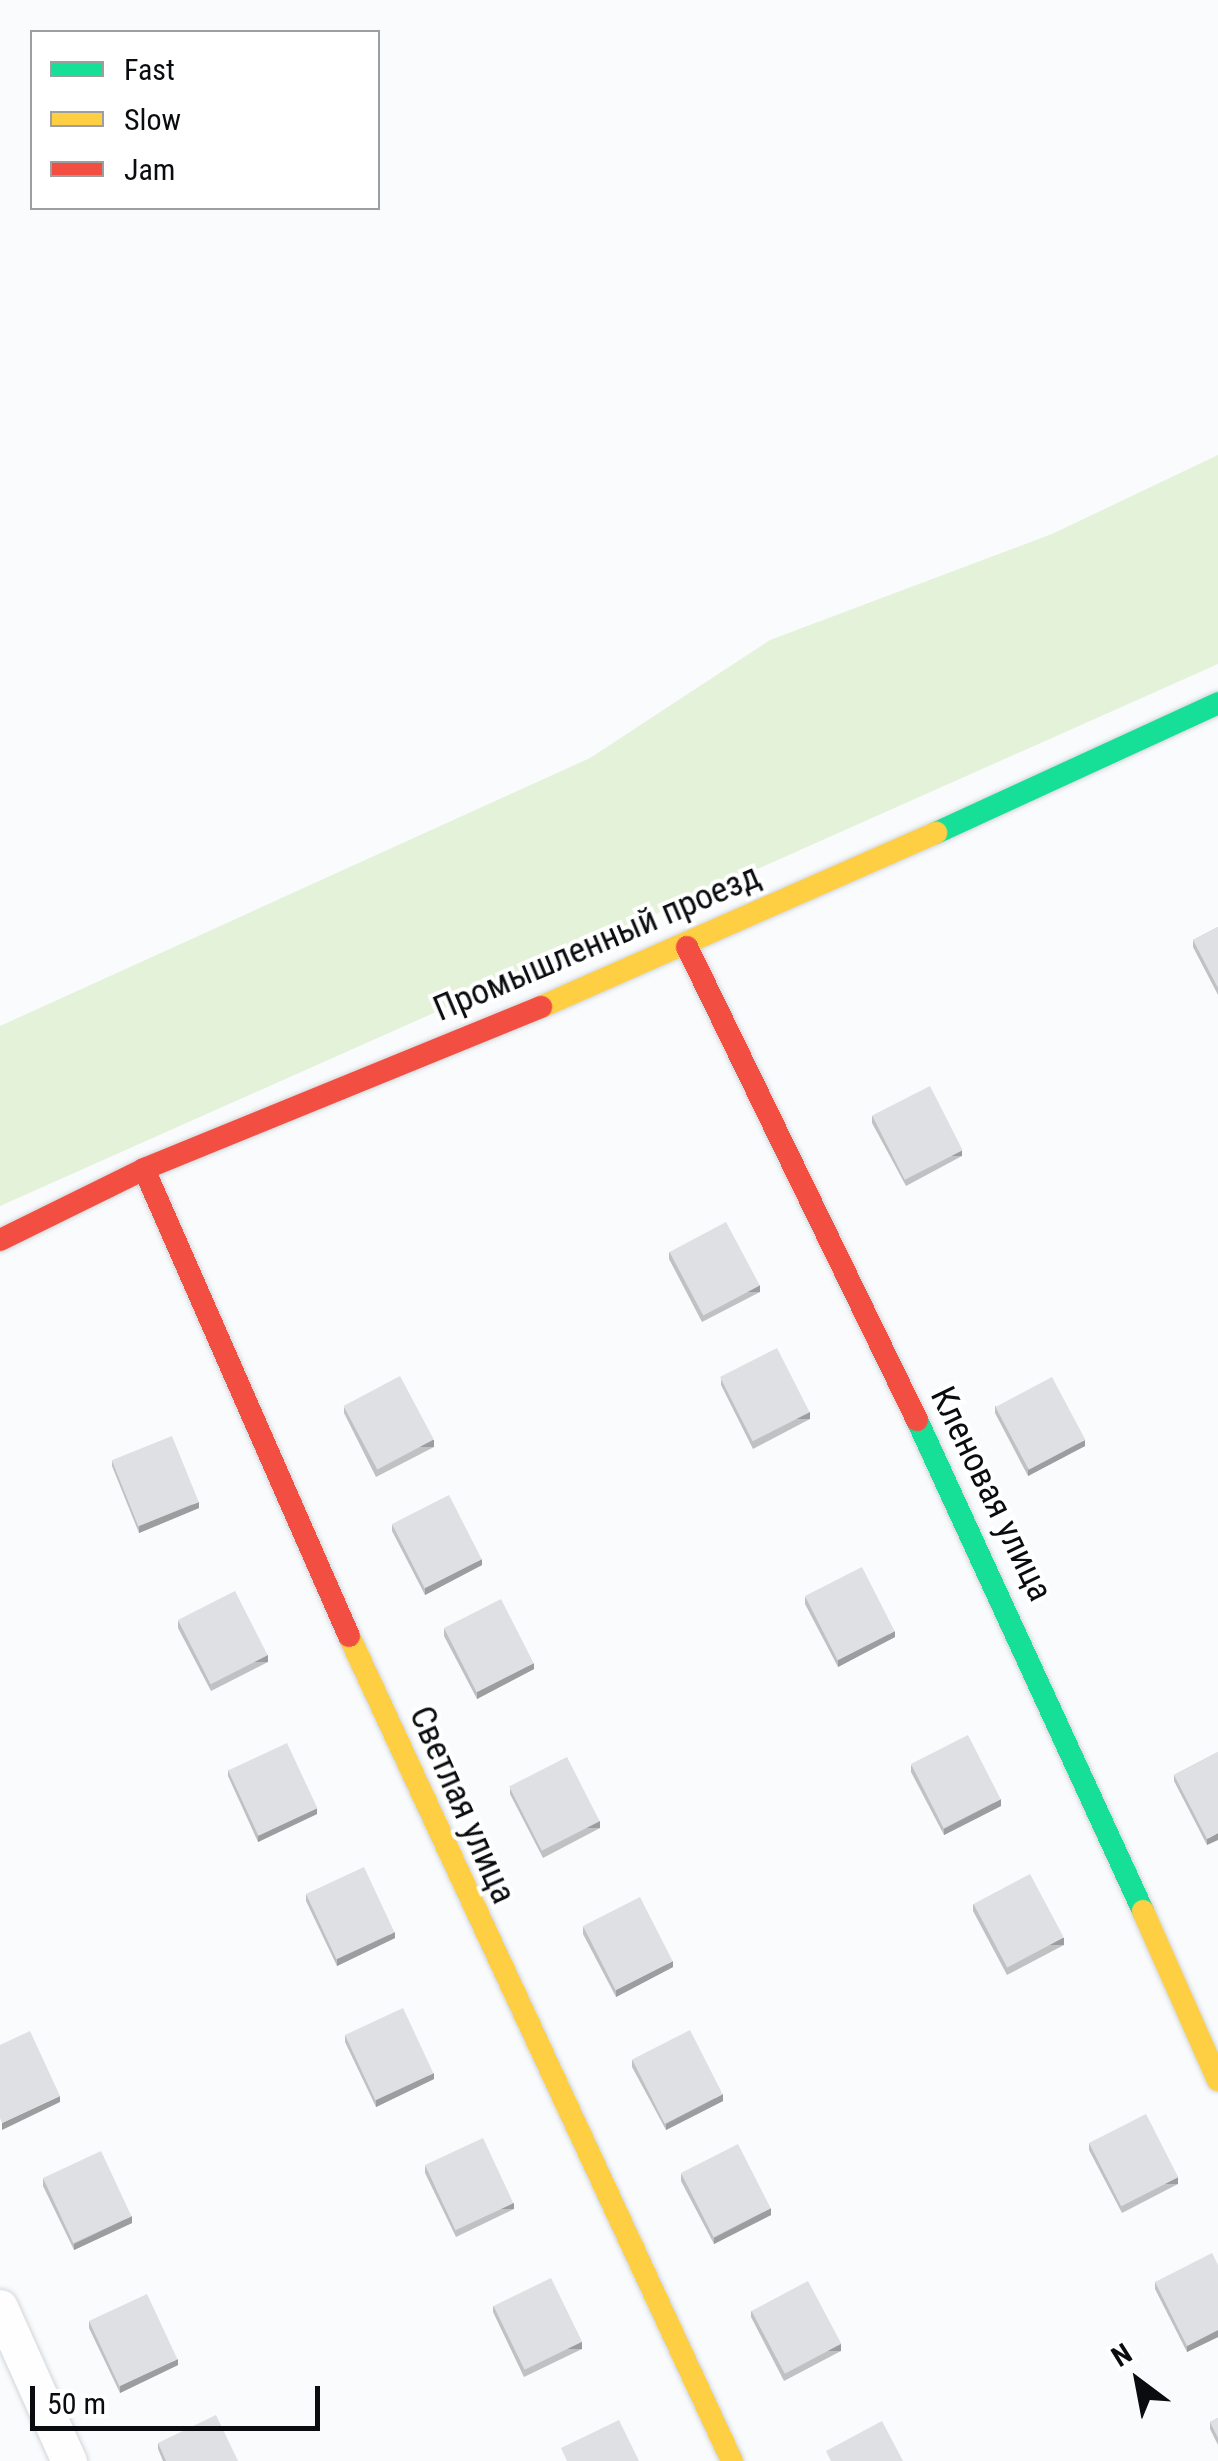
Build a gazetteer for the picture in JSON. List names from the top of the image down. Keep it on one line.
{"streets":{"street":["Промышленный проезд","Кленовая улица","Светлая улица"]},"crossings":[["Промышленный проезд","Кленовая улица"],["Промышленный проезд","Светлая улица"]],"legend":["Fast","Slow","Jam"],"scale_bar":"50 m","north":"top left"}
